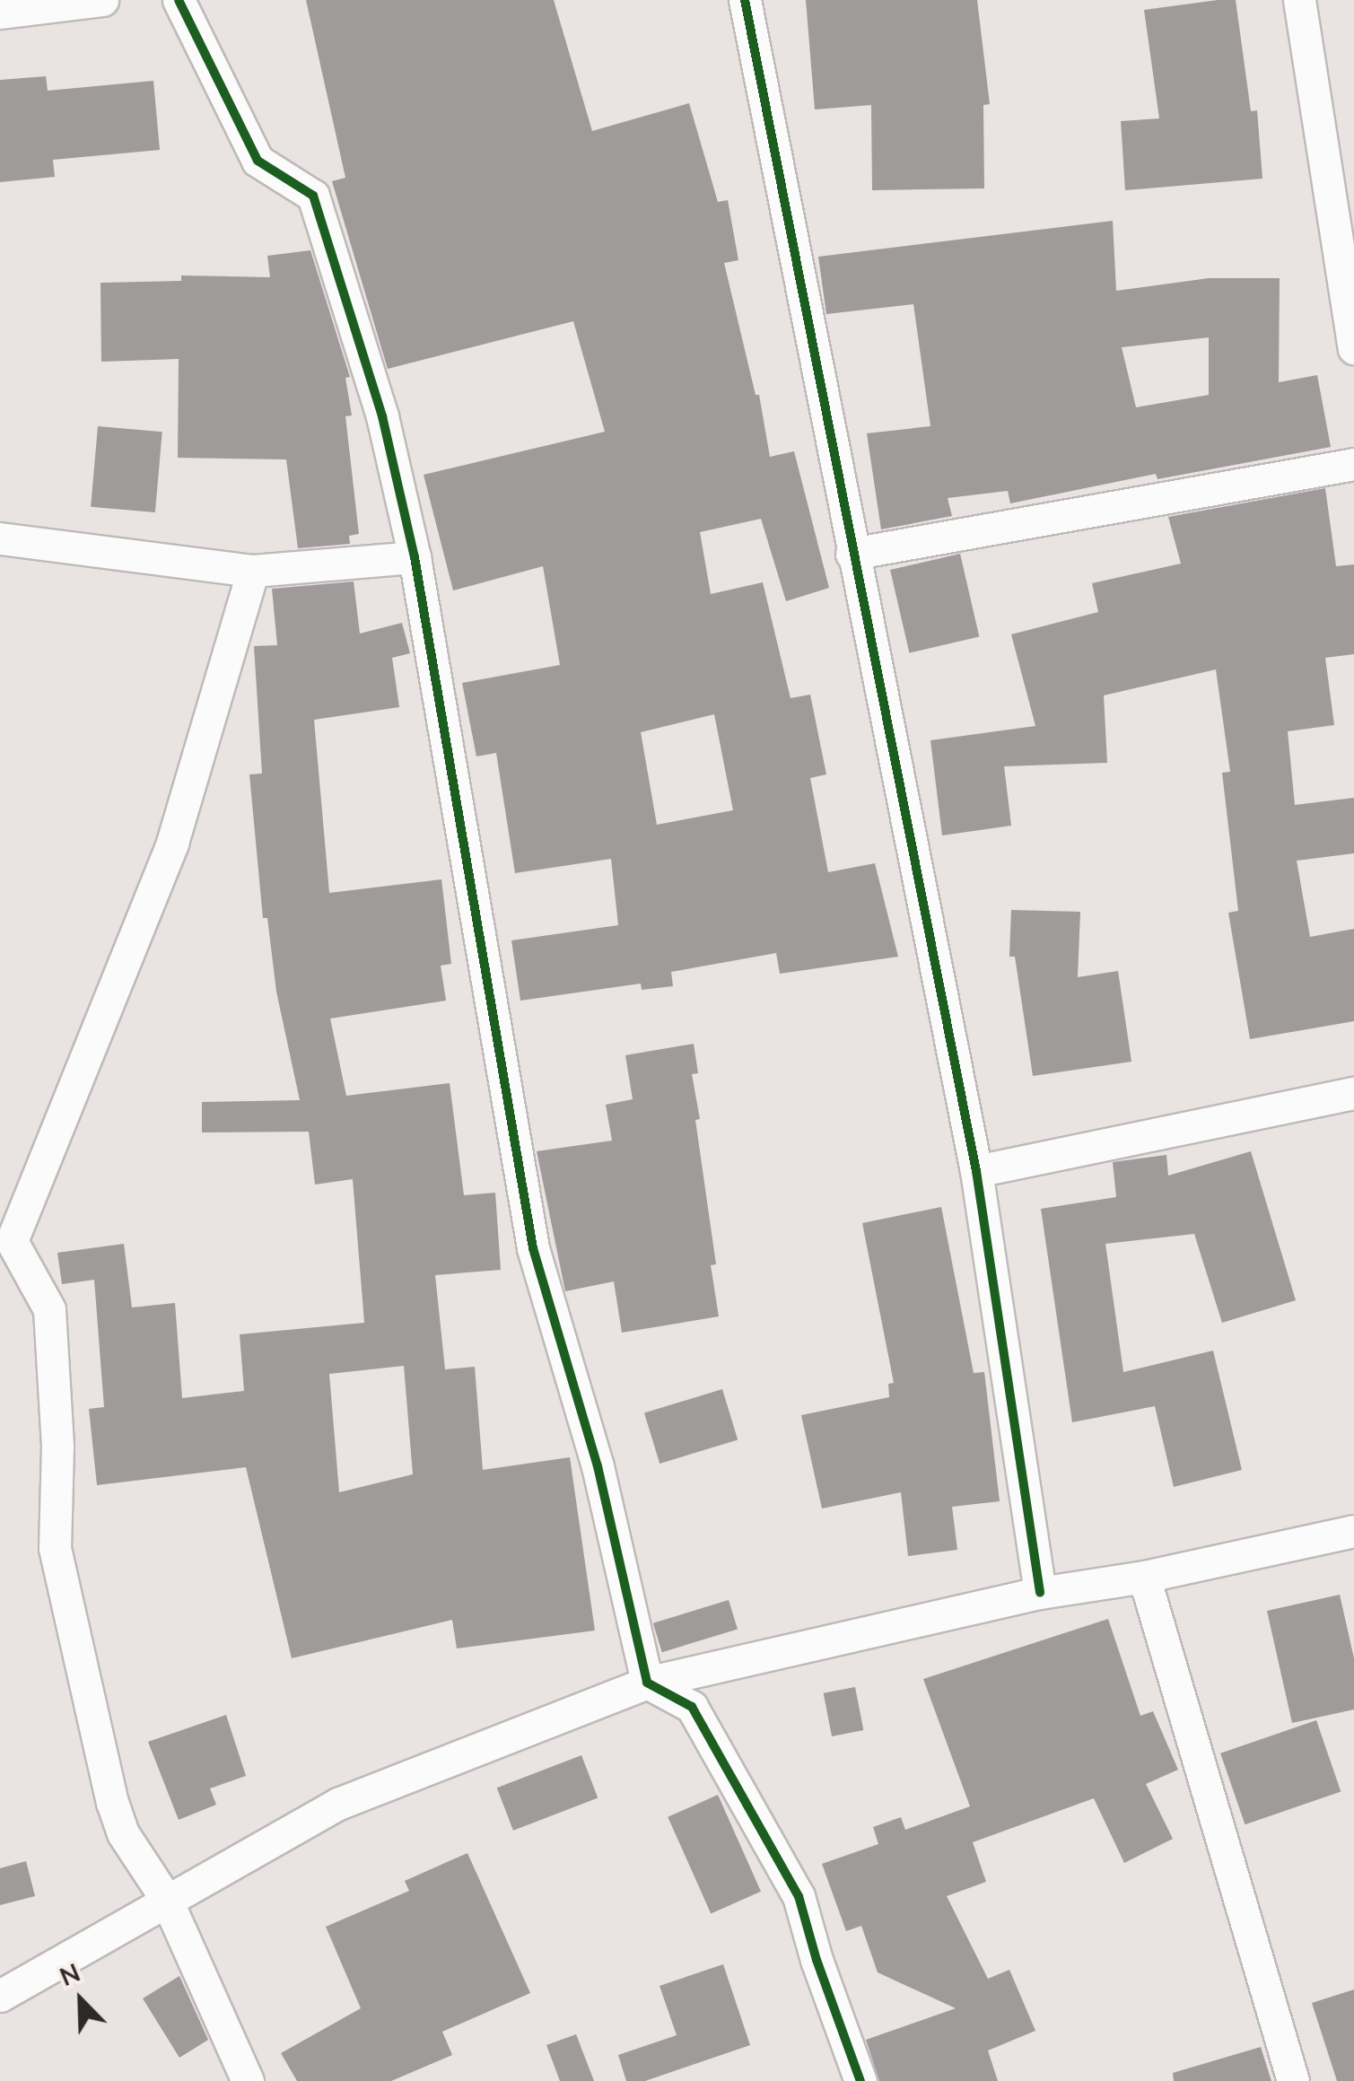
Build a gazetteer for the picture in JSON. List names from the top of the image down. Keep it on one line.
{"north":"top left"}
